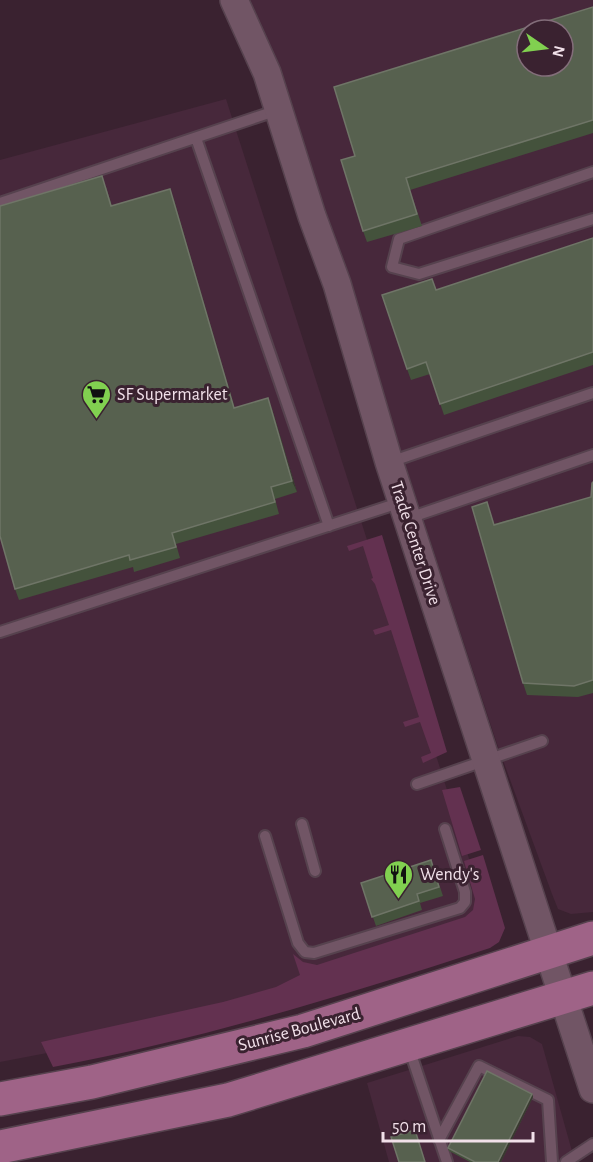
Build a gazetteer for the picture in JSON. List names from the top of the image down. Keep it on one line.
{"streets":{"main road":["Sunrise Boulevard"],"street":["Trade Center Drive"]},"crossings":[["Trade Center Drive","Sunrise Boulevard"]],"places":{"supermarket":["SF Supermarket"],"restaurant":["Wendy's"]},"scale_bar":"50 m","north":"right"}
